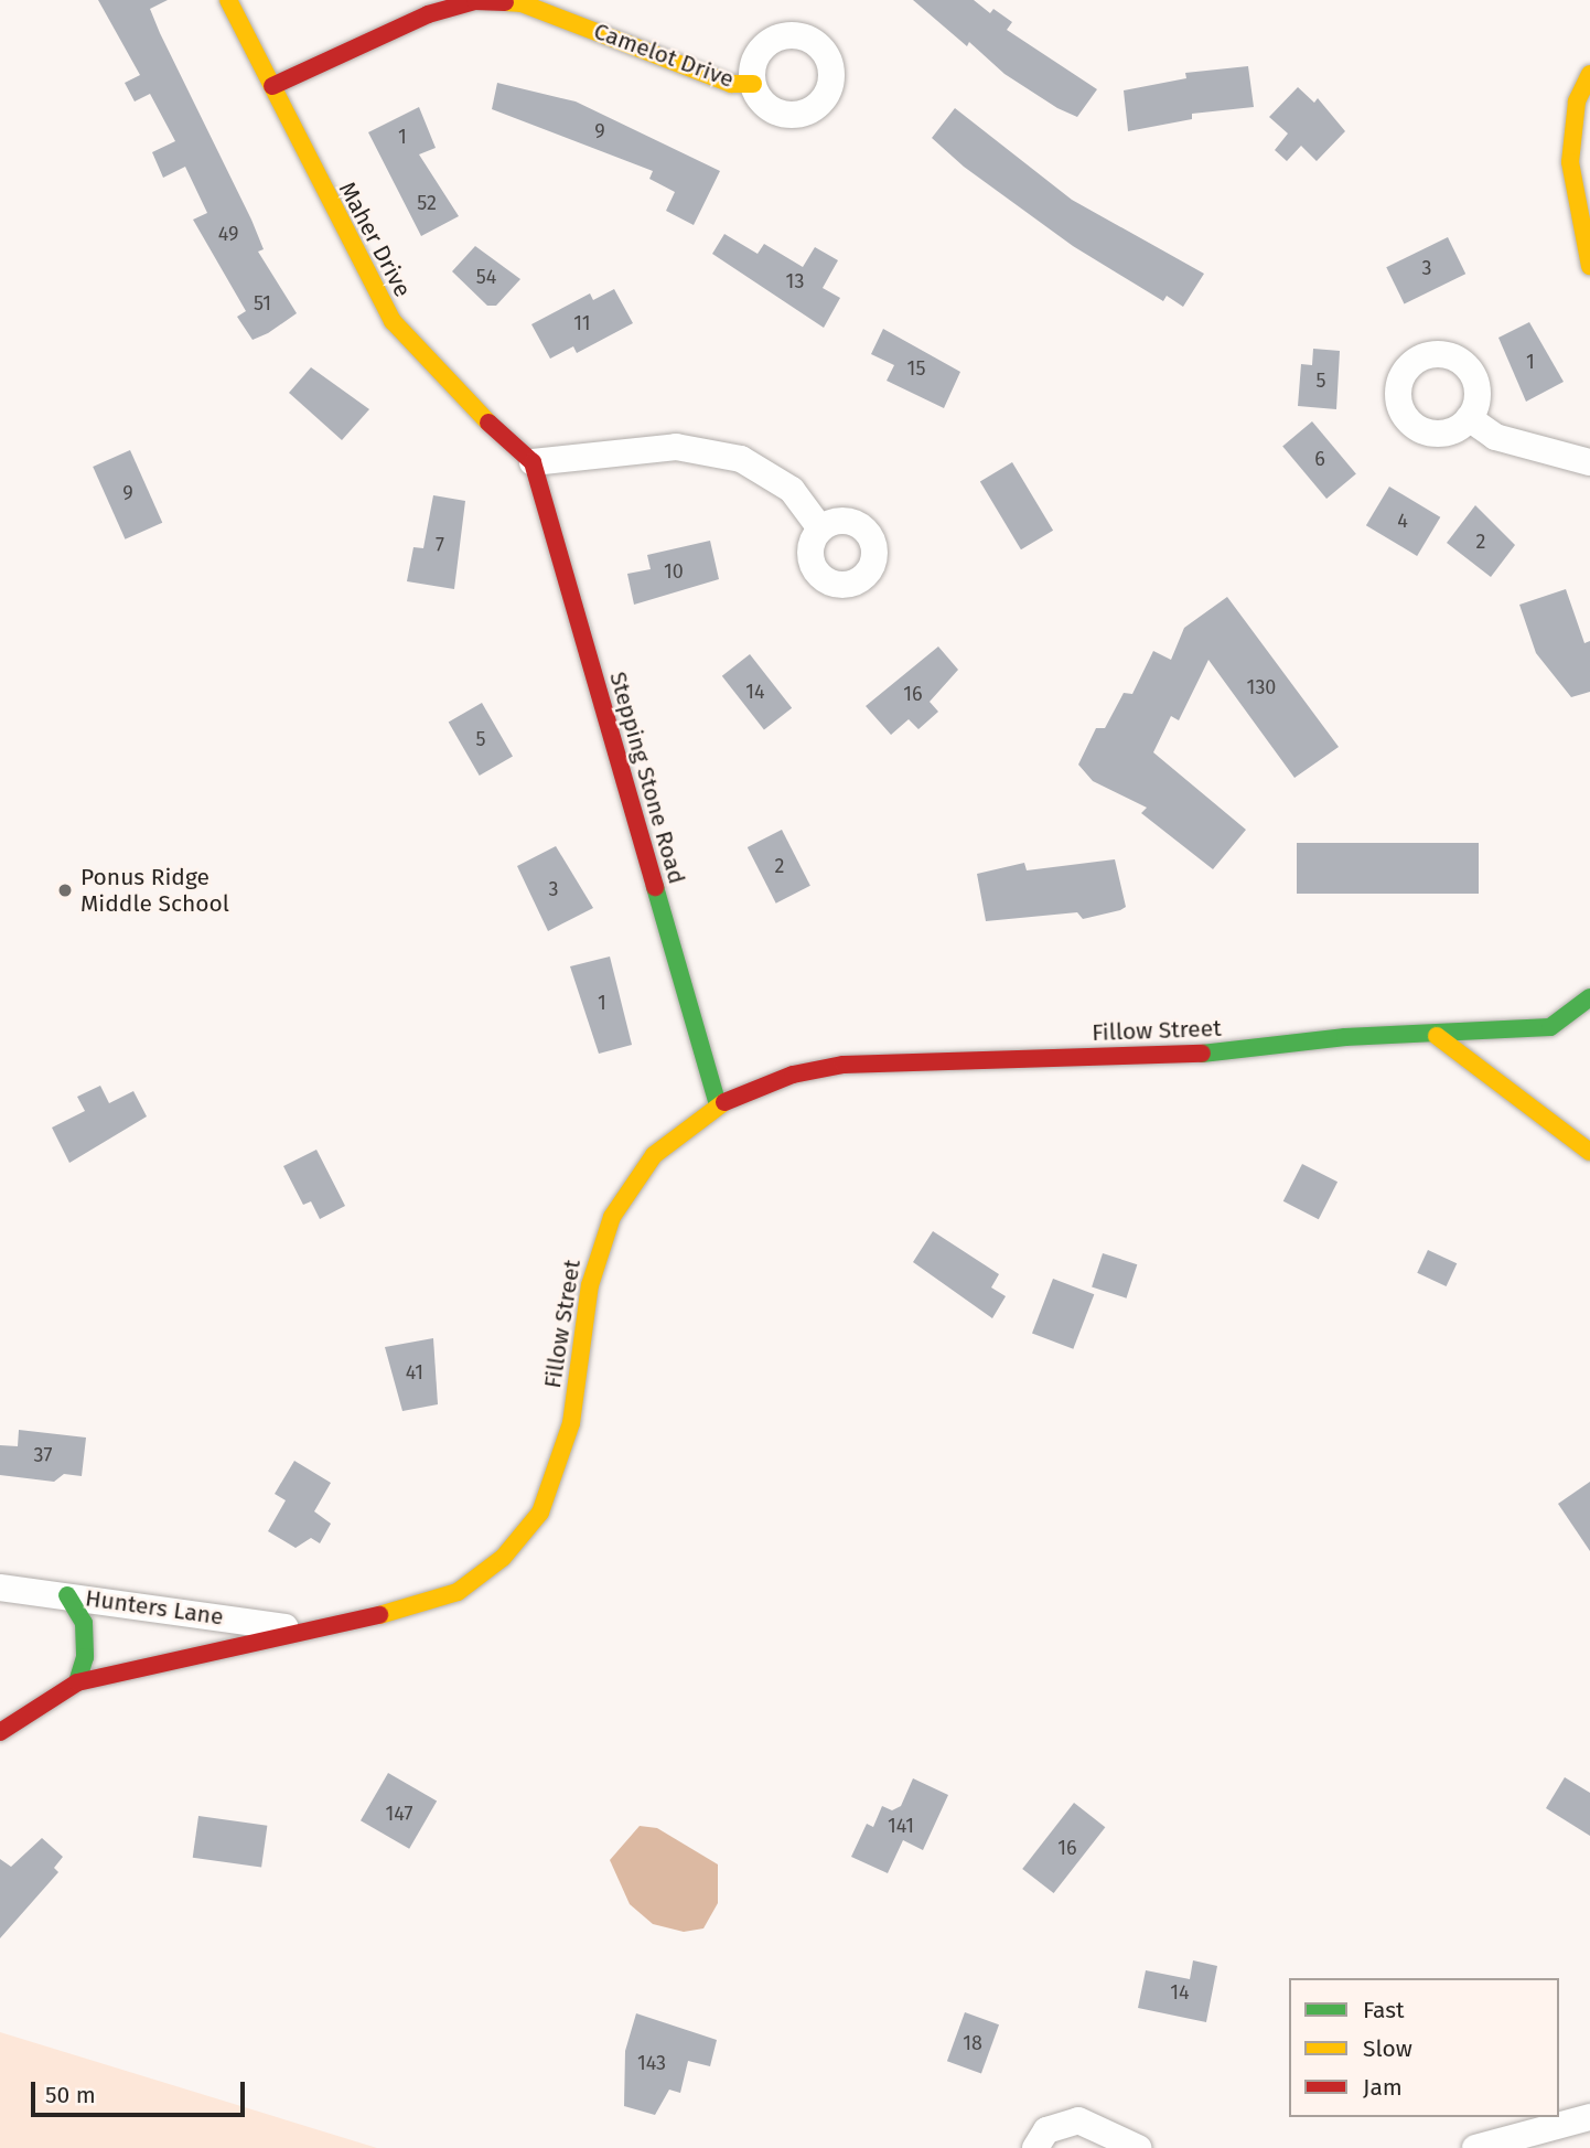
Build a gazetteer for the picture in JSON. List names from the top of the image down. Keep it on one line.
{"streets":{"street":["Camelot Drive","Maher Drive","Stepping Stone Road","Fillow Street","Hunters Lane"]},"crossings":[["Camelot Drive","Maher Drive"],["Maher Drive","Stepping Stone Road"],["Stepping Stone Road","Fillow Street"],["Fillow Street","Hunters Lane"]],"places":["Ponus Ridge Middle School"],"house_numbers":["9","1","52","49","3","54","13","51","11","1","15","5","6","9","4","2","7","10","130","14","16","5","2","3","1","41","37","147","141","16","14","18","143"],"legend":["Fast","Slow","Jam"],"scale_bar":"50 m"}
